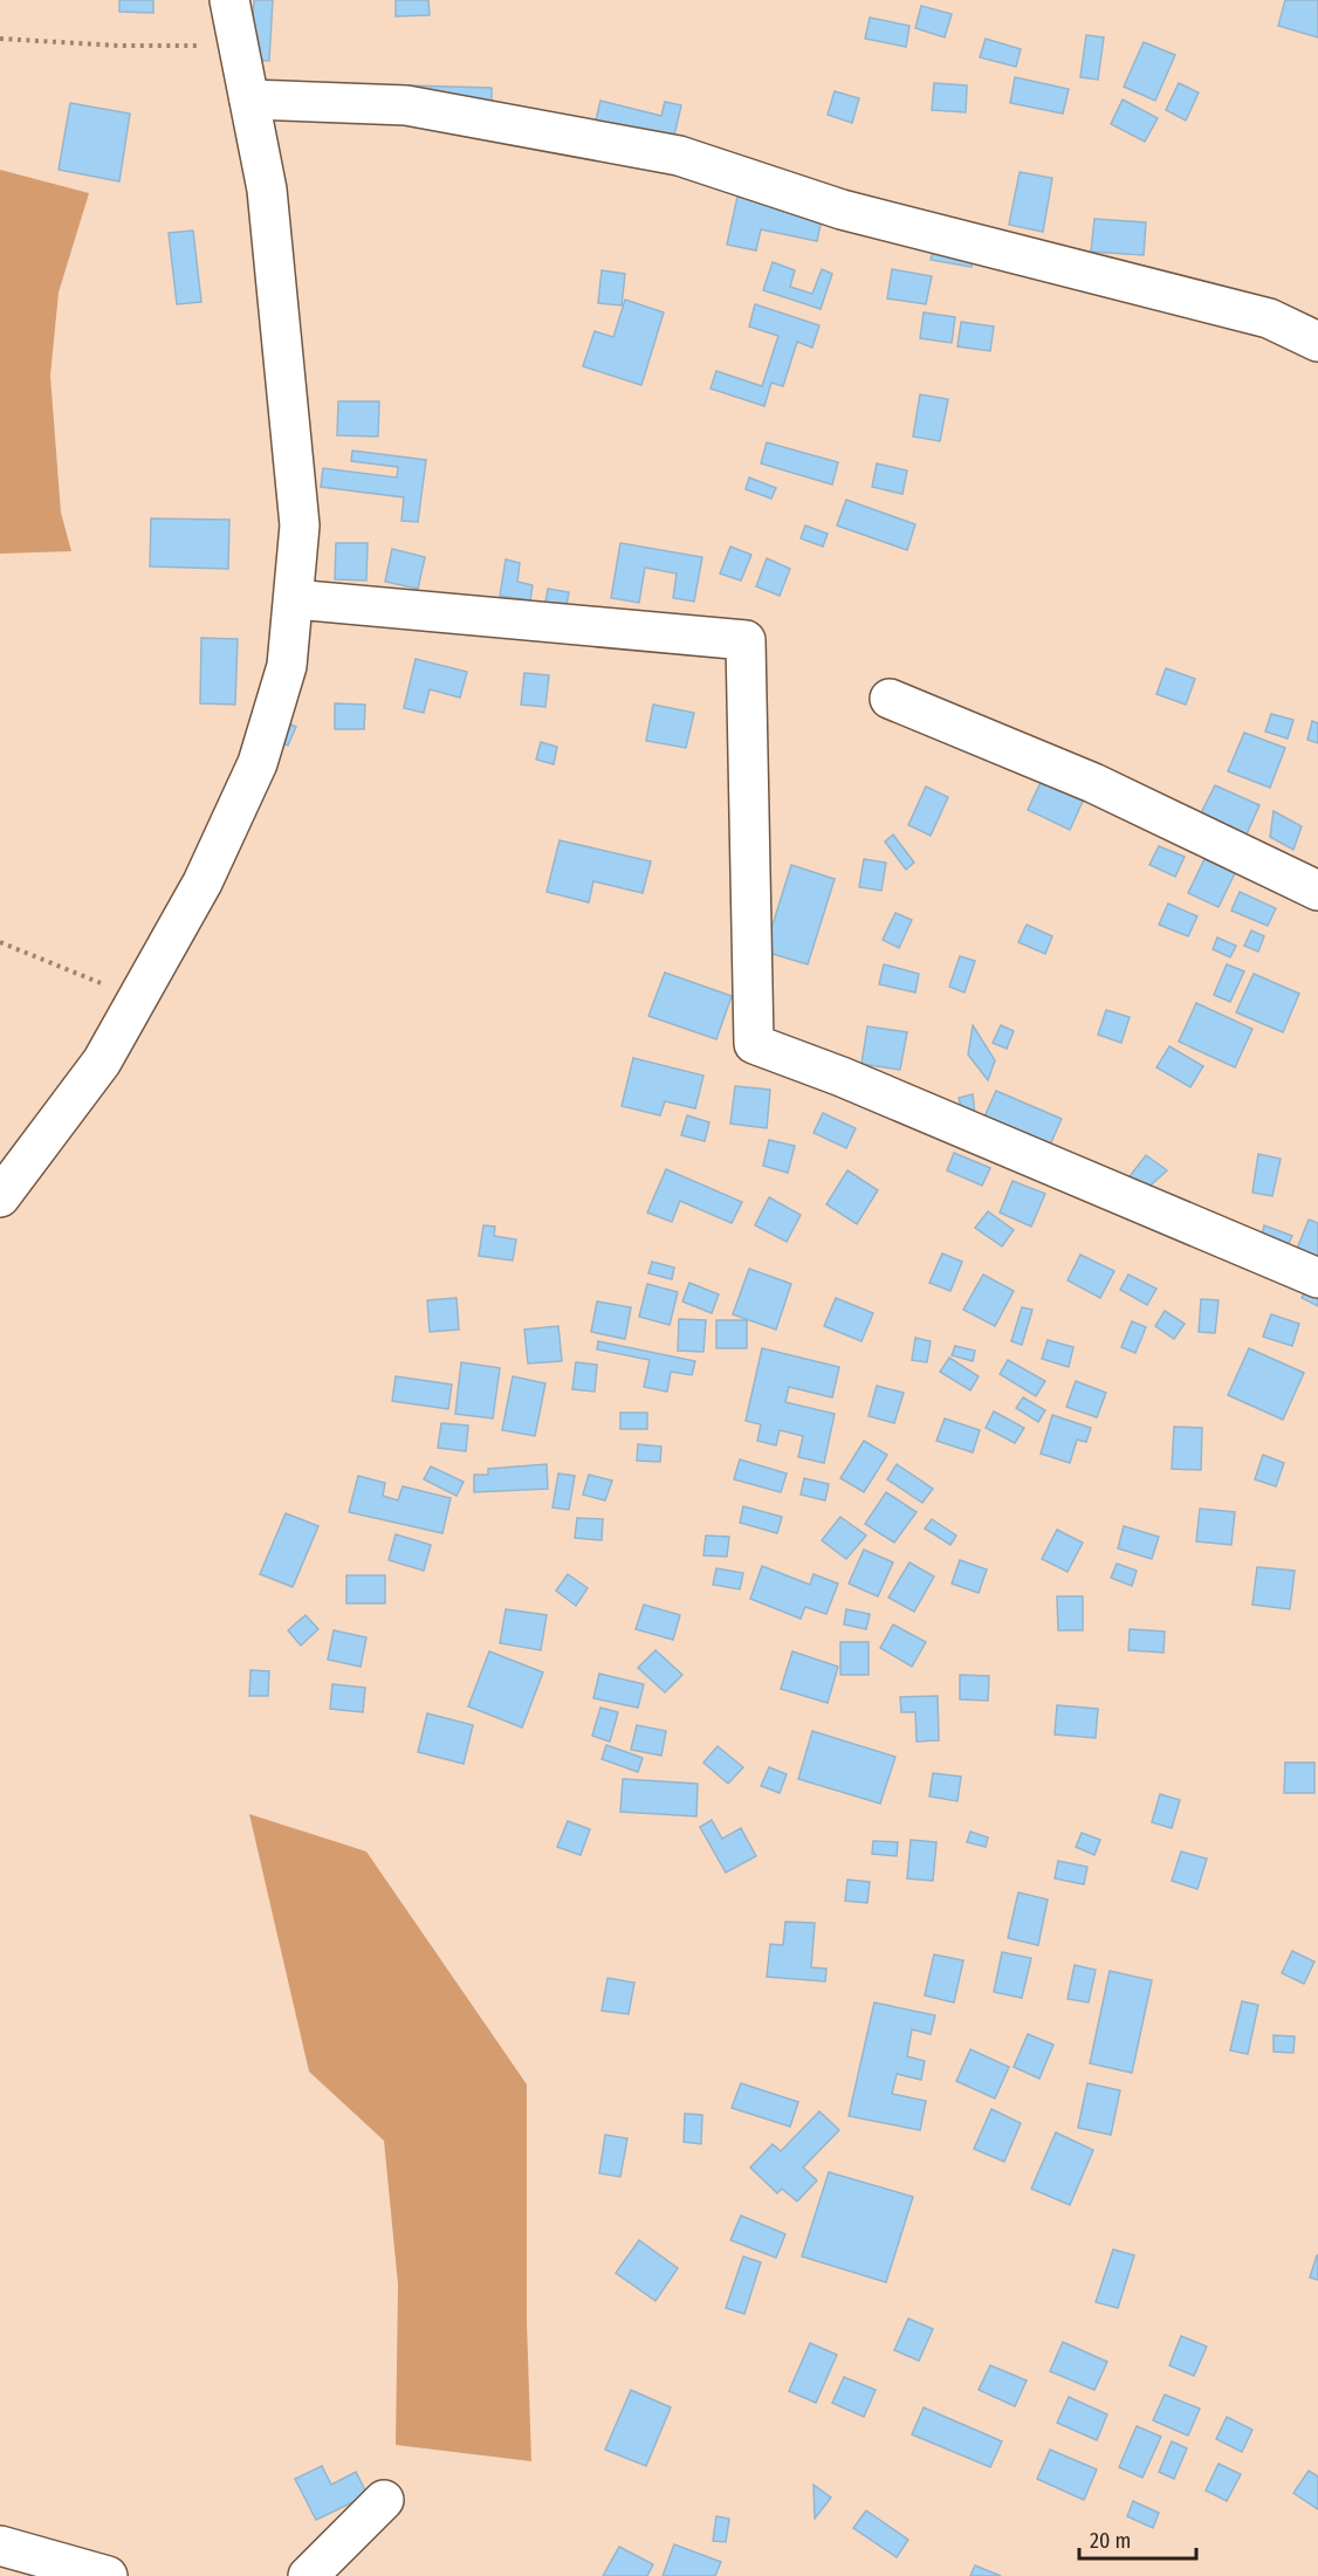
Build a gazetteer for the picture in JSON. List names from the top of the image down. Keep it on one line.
{"scale_bar":"20 m"}
